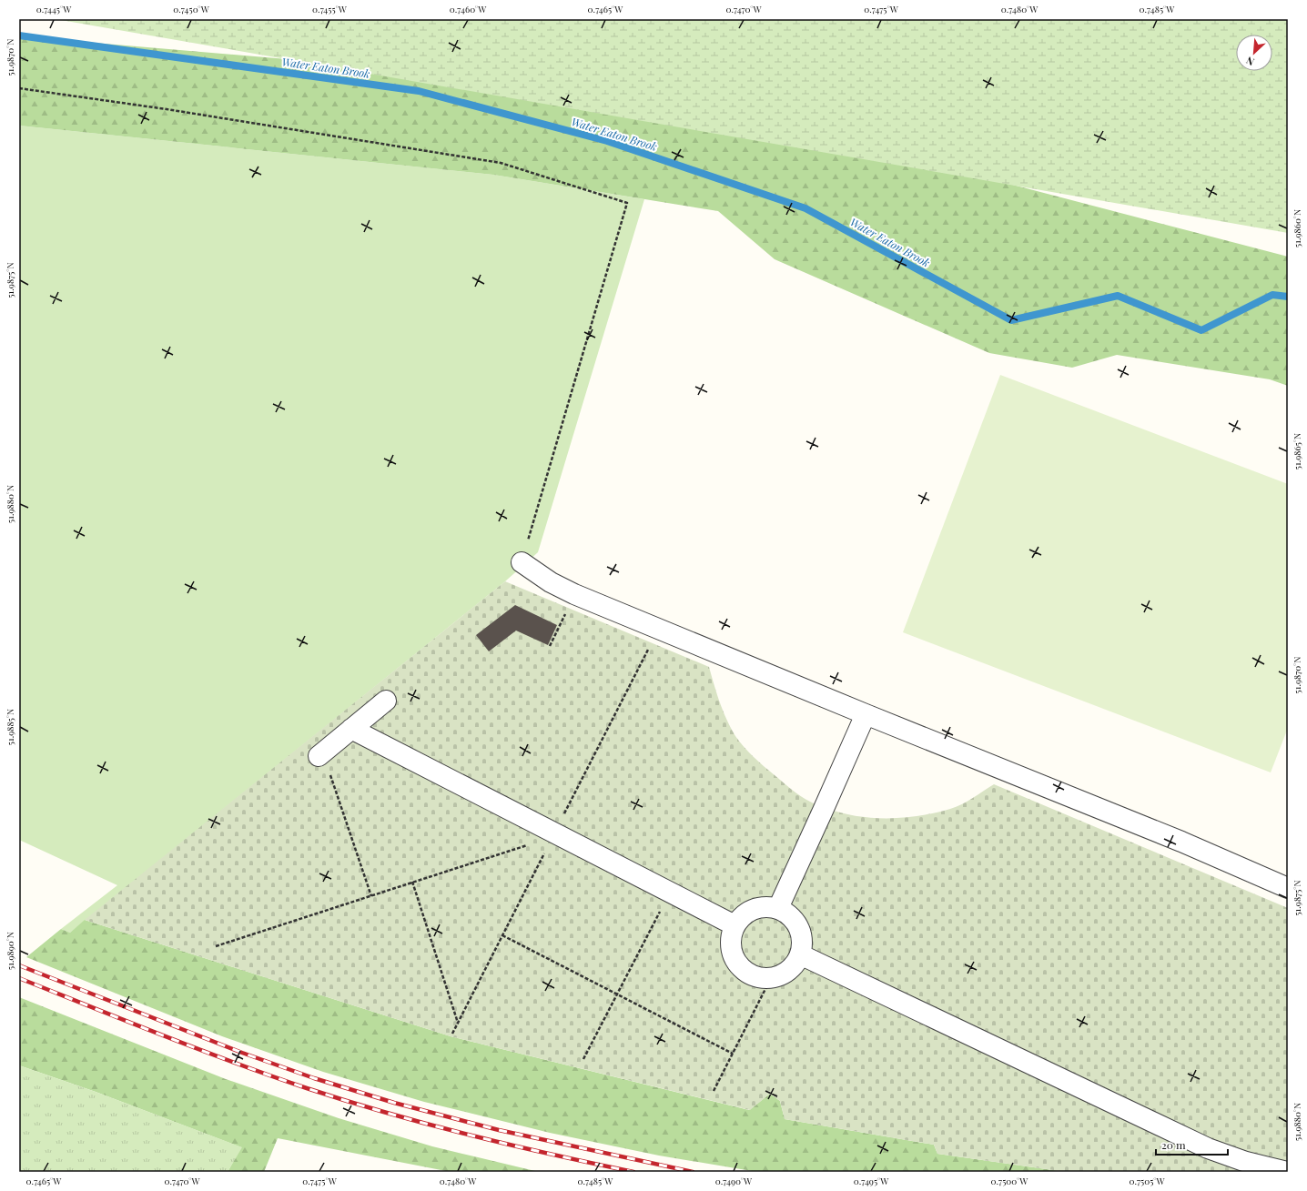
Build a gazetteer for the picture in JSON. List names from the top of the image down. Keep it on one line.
{"water":["Water Eaton Brook"],"scale_bar":"20 m","north":"bottom left","coordinates":["0.7445°W","0.7450°W","0.7455°W","0.7460°W","0.7465°W","0.7470°W","0.7475°W","0.7480°W","0.7485°W","51.9870°N","51.9860°N","51.9875°N","51.9865°N","51.9880°N","51.9885°N","51.9890°N","0.7490°W","0.7495°W","0.7500°W","0.7505°W"]}
